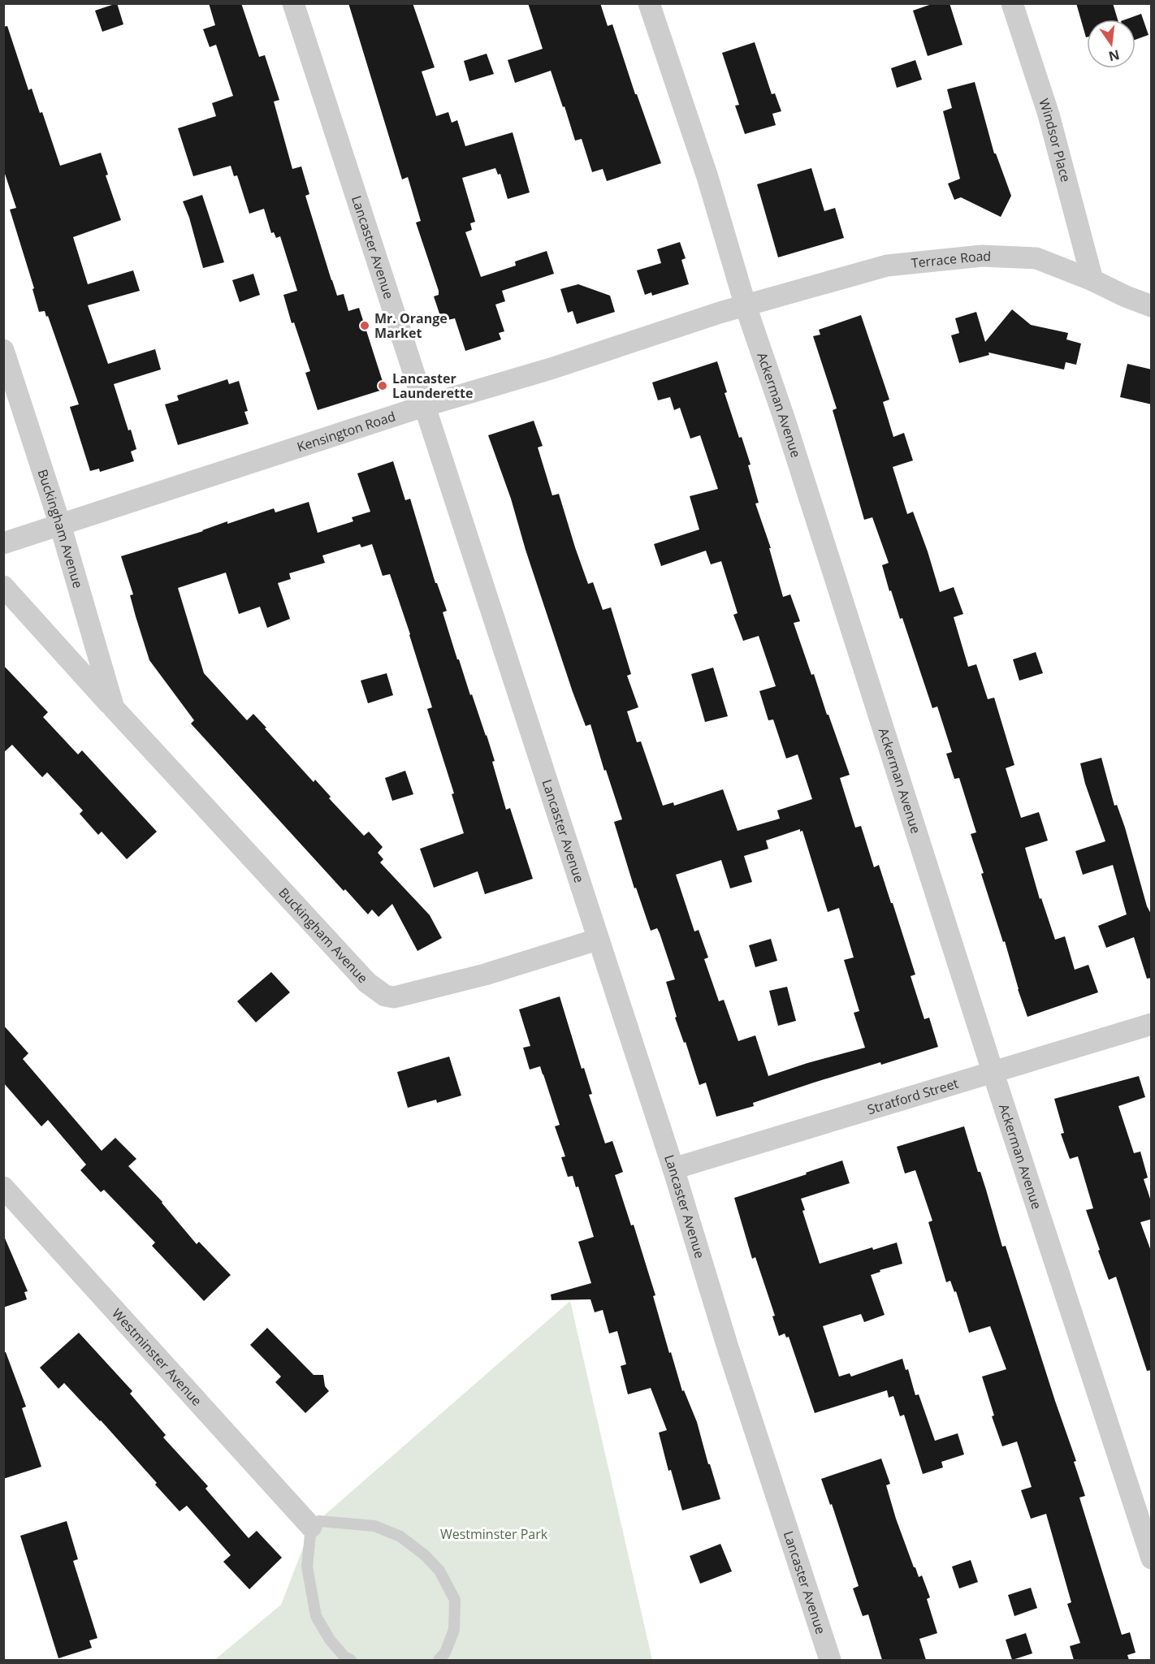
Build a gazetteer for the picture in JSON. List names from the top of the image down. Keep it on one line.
{"streets":{"street":["Windsor Place","Lancaster Avenue","Terrace Road","Ackerman Avenue","Kensington Road","Buckingham Avenue","Stratford Street","Westminster Avenue"]},"crossings":[["Windsor Place","Terrace Road"],["Lancaster Avenue","Kensington Road"],["Lancaster Avenue","Buckingham Avenue"],["Lancaster Avenue","Stratford Street"],["Terrace Road","Ackerman Avenue"],["Terrace Road","Kensington Road"],["Ackerman Avenue","Kensington Road"],["Ackerman Avenue","Stratford Street"],["Kensington Road","Buckingham Avenue"]],"parks":["Westminster Park"],"places":["Mr. Orange Market","Lancaster Launderette"],"north":"bottom"}
